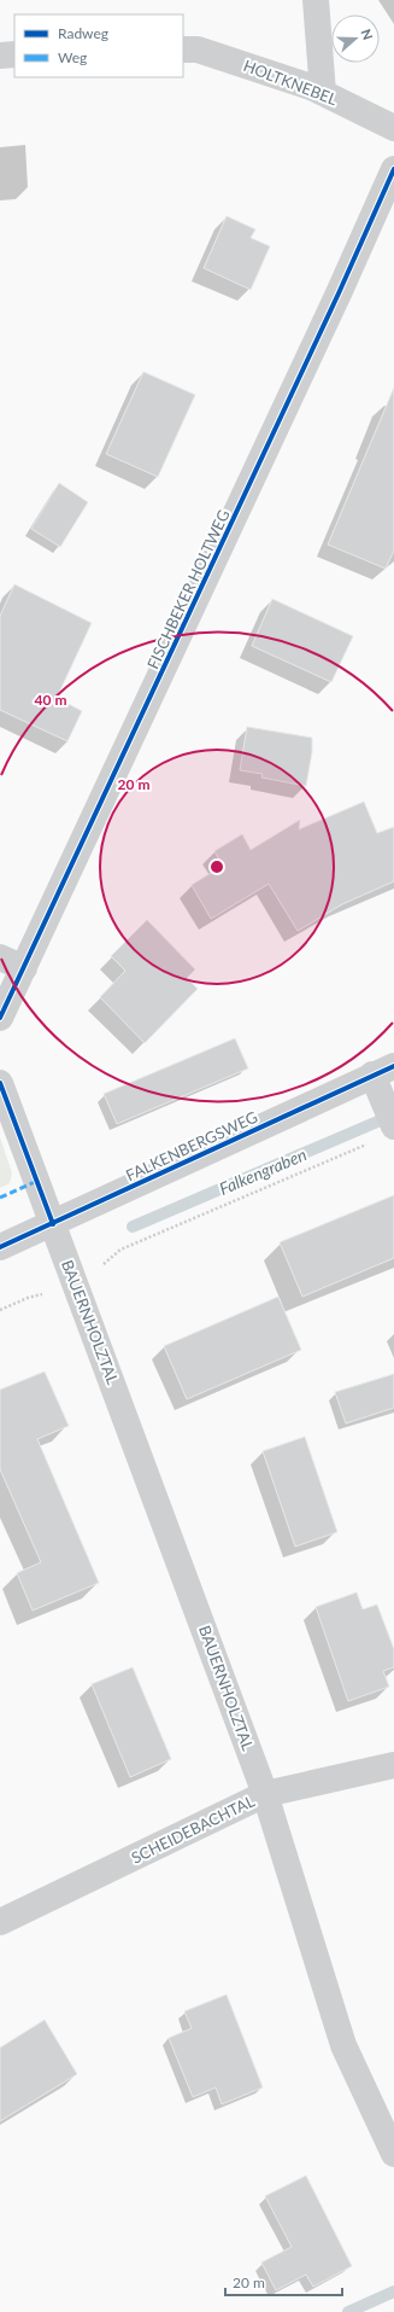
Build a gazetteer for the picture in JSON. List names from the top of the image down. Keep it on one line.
{"streets":{"street":["HOLTKNEBEL","FISCHBEKER HOLTWEG","FALKENBERGSWEG","BAUERNHOLZTAL","SCHEIDEBACHTAL"]},"crossings":[["FALKENBERGSWEG","BAUERNHOLZTAL"],["BAUERNHOLZTAL","SCHEIDEBACHTAL"]],"water":["Falkengraben"],"legend":["Radweg","Weg"],"scale_bar":"20 m","north":"right","rings":["40 m","20 m"]}
